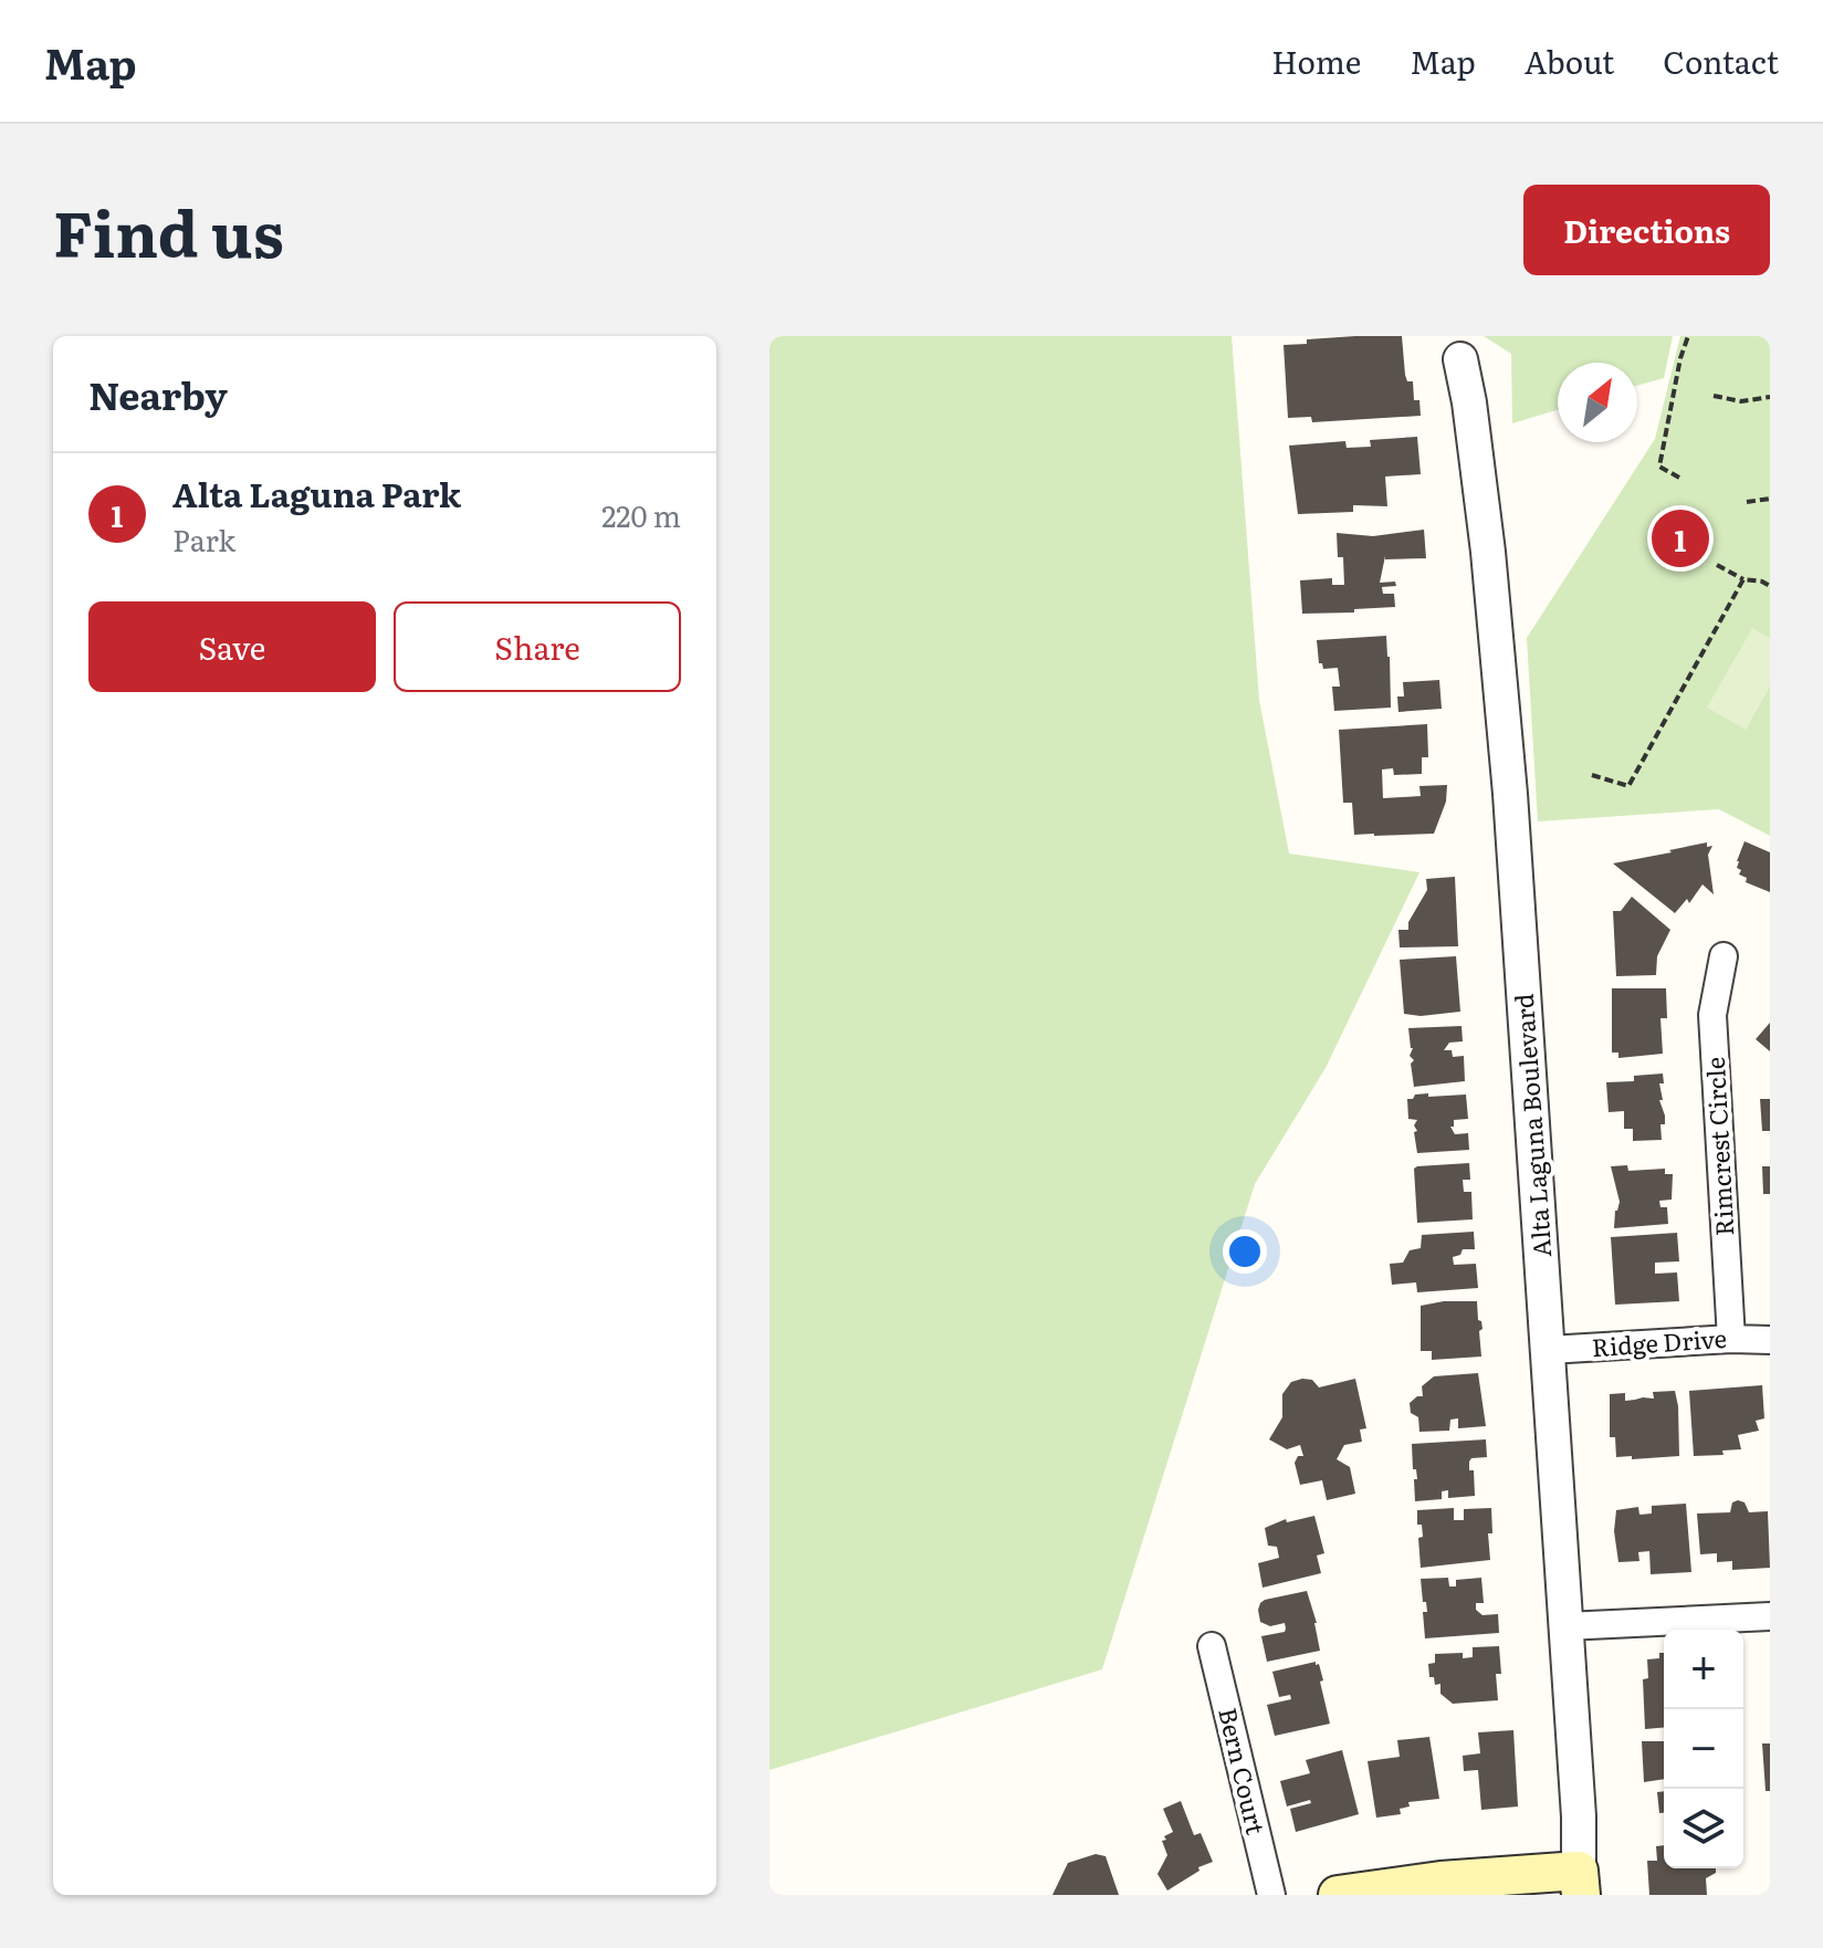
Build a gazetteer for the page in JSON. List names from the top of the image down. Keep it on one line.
{"streets":{"street":["Alta Laguna Boulevard","Rimcrest Circle","Ridge Drive","Bern Court"]},"crossings":[["Alta Laguna Boulevard","Ridge Drive"],["Rimcrest Circle","Ridge Drive"]],"north":"top right","page":{"header":"Map","nav":["Home","Map","About","Contact"],"title":"Find us","buttons":["Directions",["Save","Share"]],"heading":"Nearby","list":[{"mark":"1","name":"Alta Laguna Park","note":"Park","value":"220 m"}],"pins":"1","map_buttons":["+","−"]}}
